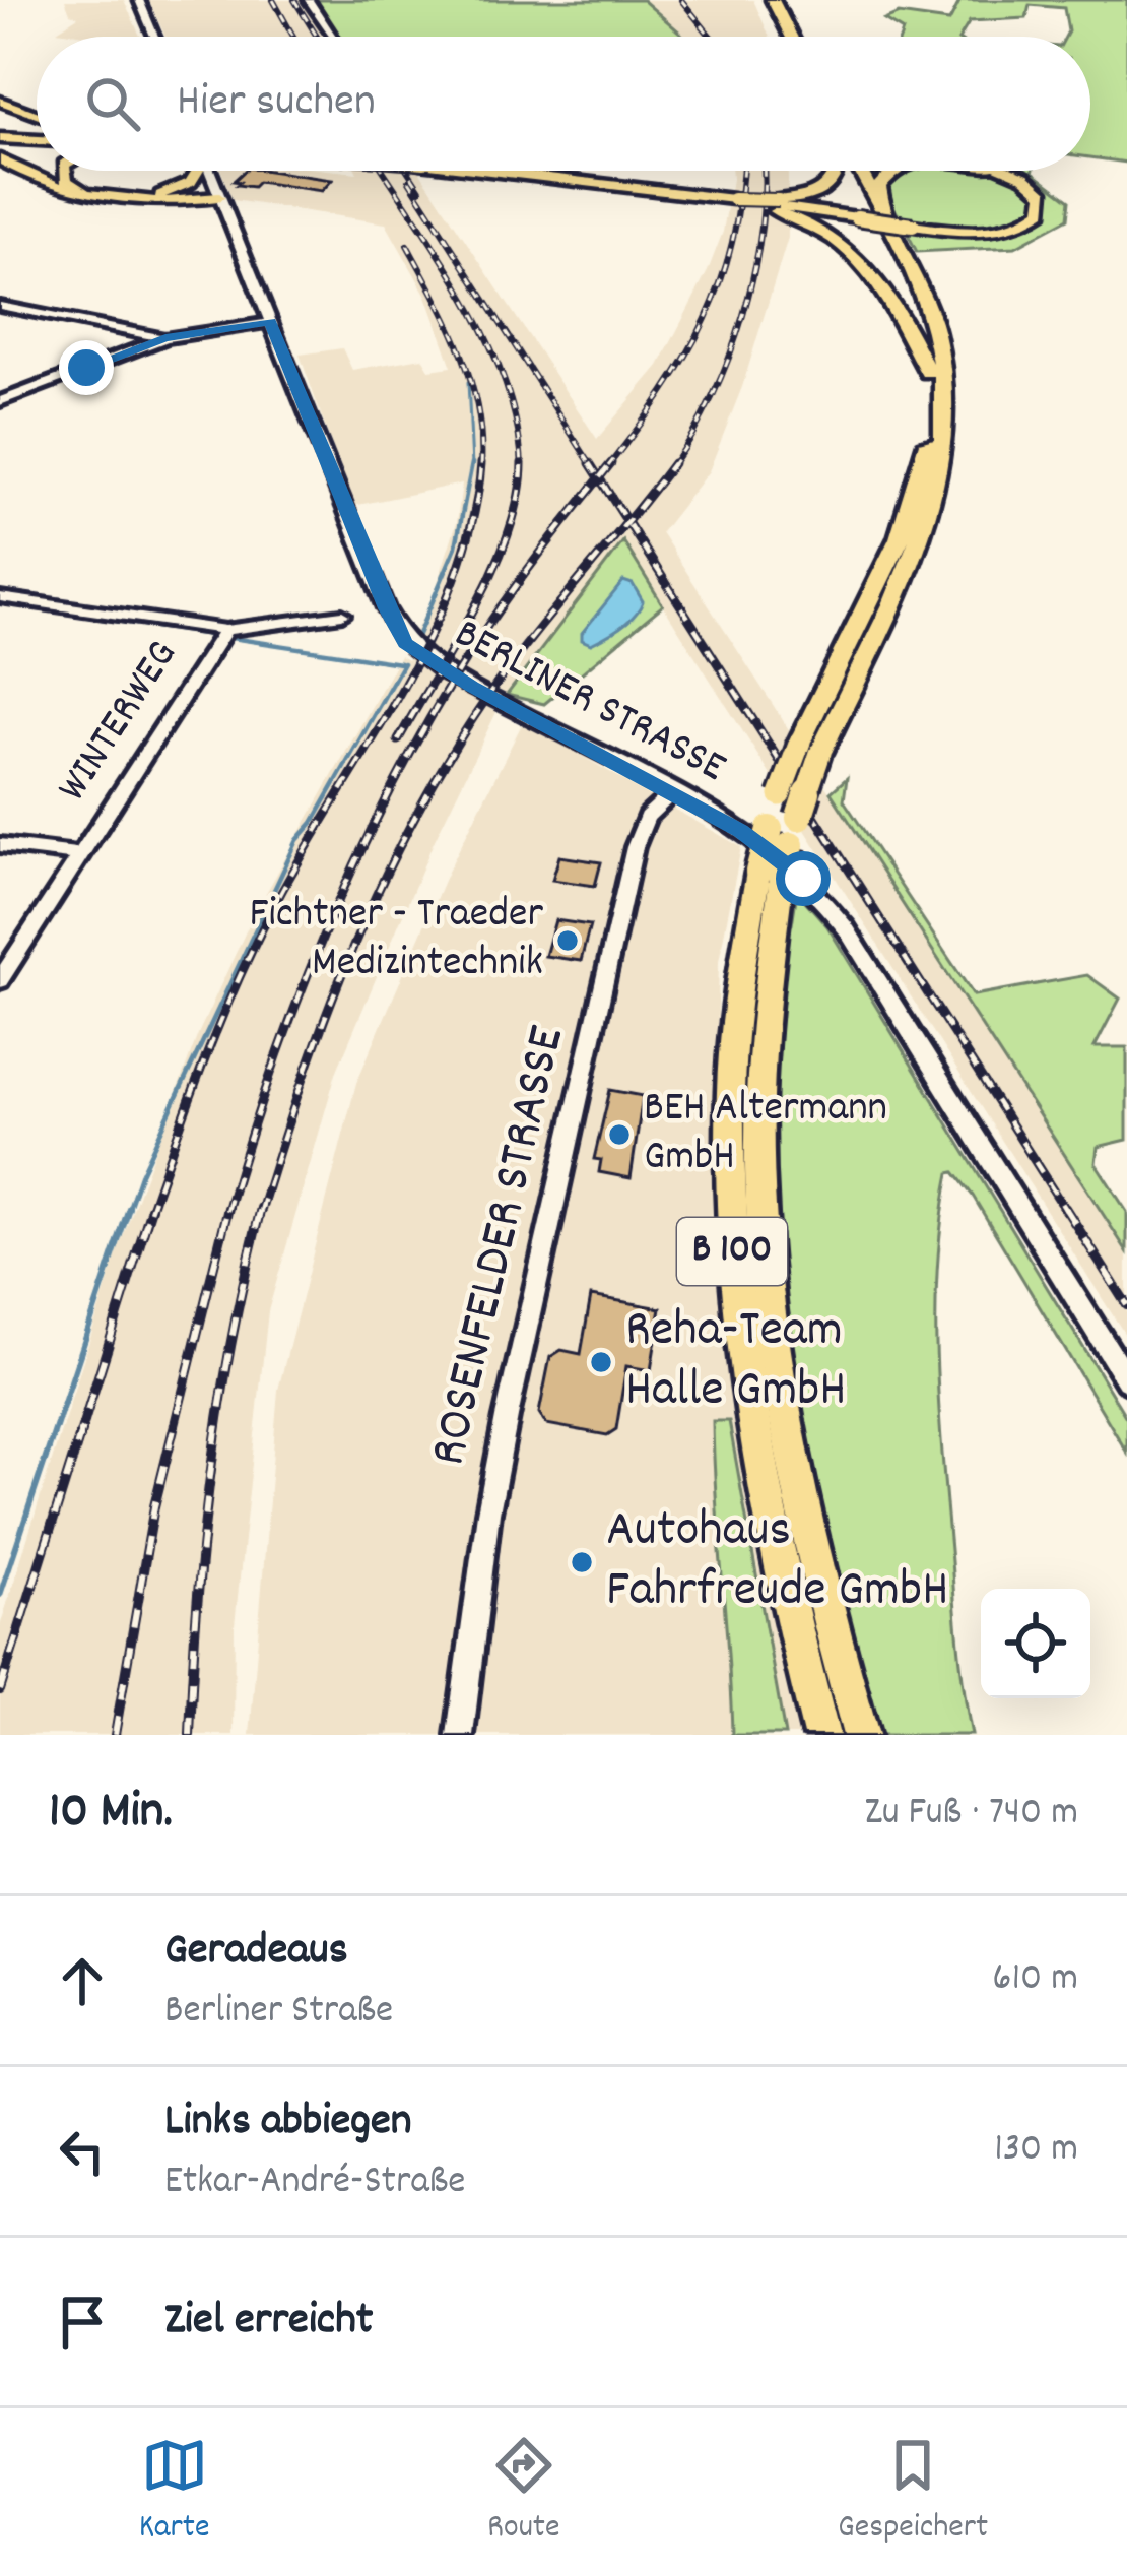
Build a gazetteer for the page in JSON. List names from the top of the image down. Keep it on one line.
{"streets":{"highway":["B 100"],"street":["BERLINER STRASSE","WINTERWEG","ROSENFELDER STRASSE"]},"crossings":[["BERLINER STRASSE","ROSENFELDER STRASSE"]],"places":["Fichtner - Traeder Medizintechnik","BEH Altermann GmbH","Reha-Team Halle GmbH","Autohaus Fahrfreude GmbH"],"page":{"search":"Hier suchen","heading":["10 Min.","Zu Fuß · 740 m"],"list":[["Geradeaus","Berliner Straße","610 m"],["Links abbiegen","Etkar-André-Straße","130 m"],"Ziel erreicht"],"nav":["Karte","Route","Gespeichert"]}}
